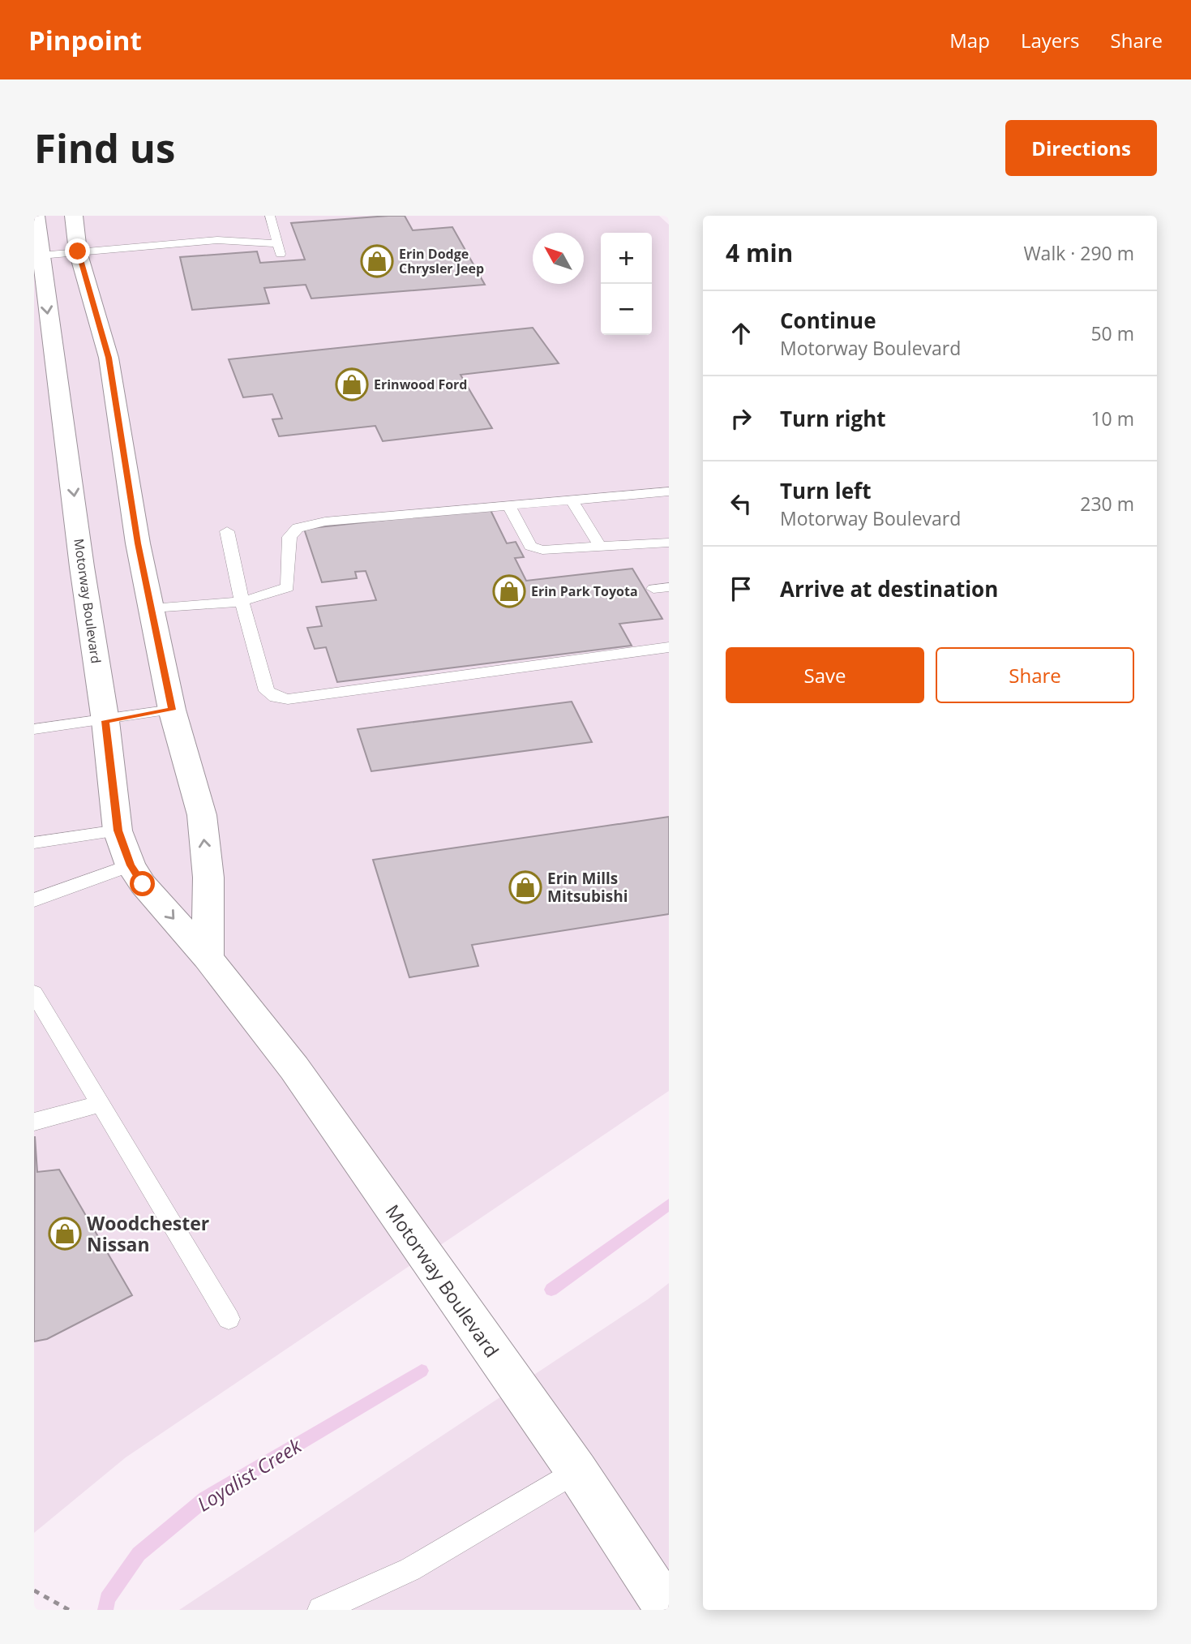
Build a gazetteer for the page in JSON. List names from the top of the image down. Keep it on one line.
{"streets":{"street":["Motorway Boulevard"]},"water":["Loyalist Creek"],"places":{"shop":["Erin Dodge Chrysler Jeep","Erinwood Ford","Erin Park Toyota","Erin Mills Mitsubishi","Woodchester Nissan"]},"north":"top left","page":{"header":"Pinpoint","nav":["Map","Layers","Share"],"buttons":["Directions",["Save","Share"]],"title":"Find us","heading":["4 min","Walk · 290 m"],"map_buttons":["+","−"],"list":[["Continue","Motorway Boulevard","50 m"],["Turn right","10 m"],["Turn left","Motorway Boulevard","230 m"],"Arrive at destination"]}}
